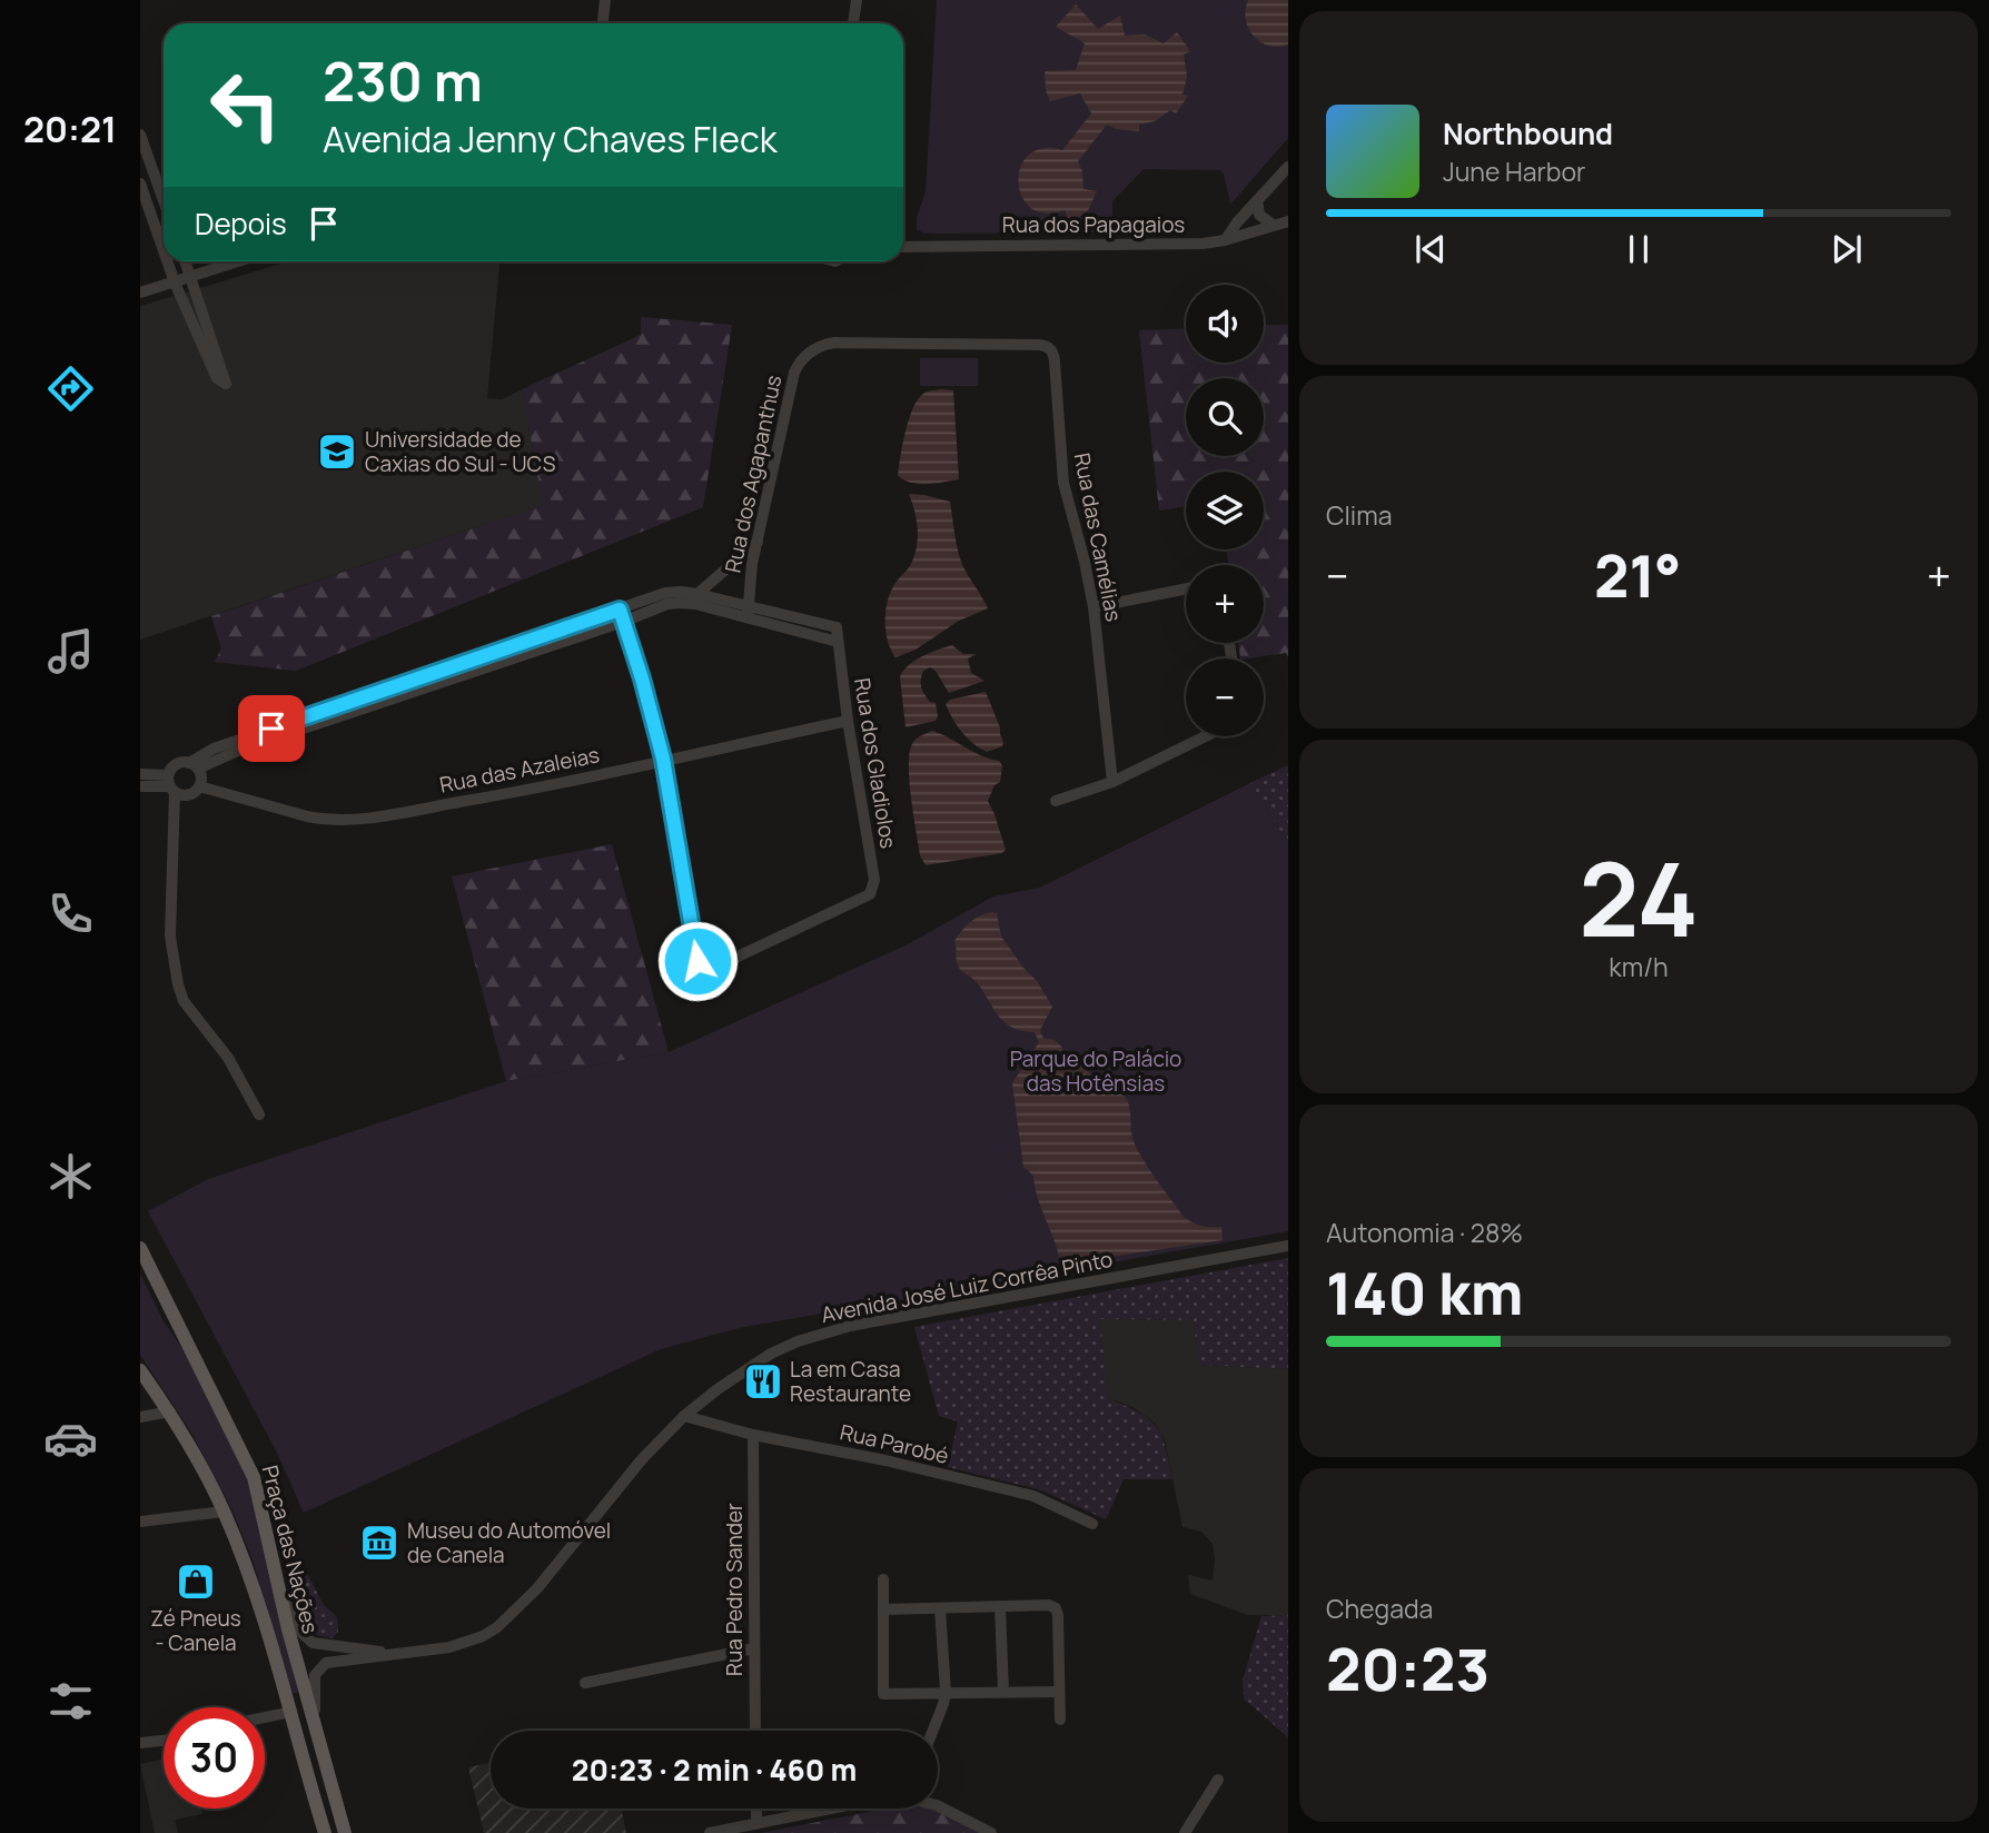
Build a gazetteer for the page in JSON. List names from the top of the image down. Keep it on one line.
{"streets":{"main road":["Praça das Nações"],"street":["Rua dos Papagaios","Rua dos Agapanthus","Rua das Camélias","Rua dos Gladiolos","Rua das Azaleias","Avenida José Luiz Corrêa Pinto","Rua Parobé","Rua Pedro Sander"]},"crossings":[["Rua dos Agapanthus","Rua das Camélias"],["Rua dos Agapanthus","Rua dos Gladiolos"],["Rua dos Gladiolos","Rua das Azaleias"],["Avenida José Luiz Corrêa Pinto","Rua Parobé"],["Avenida José Luiz Corrêa Pinto","Praça das Nações"],["Rua Parobé","Rua Pedro Sander"]],"parks":["Parque do Palácio das Hotênsias"],"places":{"school or university":["Universidade de Caxias do Sul - UCS"],"restaurant":["La em Casa Restaurante"],"museum":["Museu do Automóvel de Canela"],"shop":["Zé Pneus - Canela"]},"page":{"tabs":"20:21","turn":["230 m","Avenida Jenny Chaves Fleck"],"song":["Northbound","June Harbor"],"then":"Depois","map_buttons":["+","−"],"tile":["Clima",["24","km/h"],["Autonomia · 28%","140 km"],["Chegada","20:23"]],"heat":["−","21°","+"],"limit":"30","trip":"20:23 · 2 min · 460 m"}}
